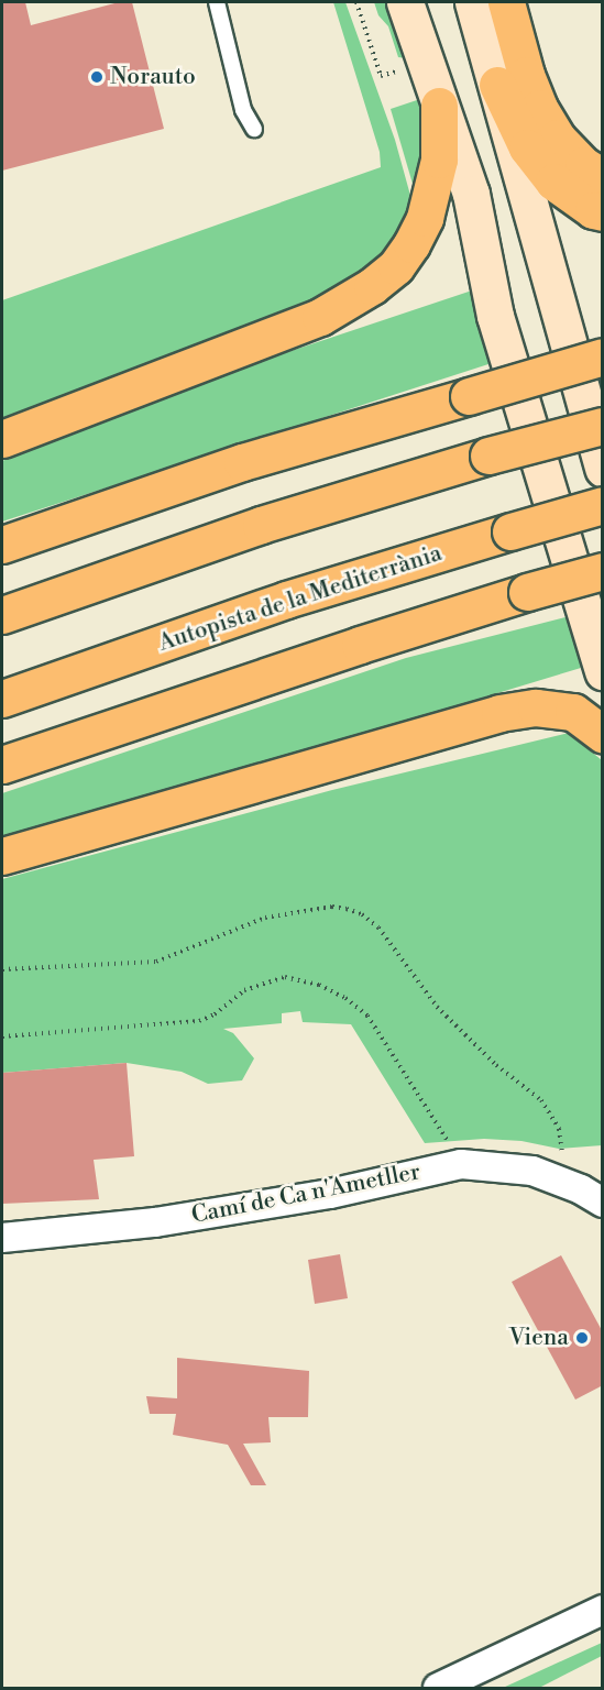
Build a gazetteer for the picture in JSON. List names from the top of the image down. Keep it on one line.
{"streets":{"highway":["Autopista de la Mediterrània"],"street":["Camí de Ca n'Ametller"]},"places":["Norauto","Viena"]}
